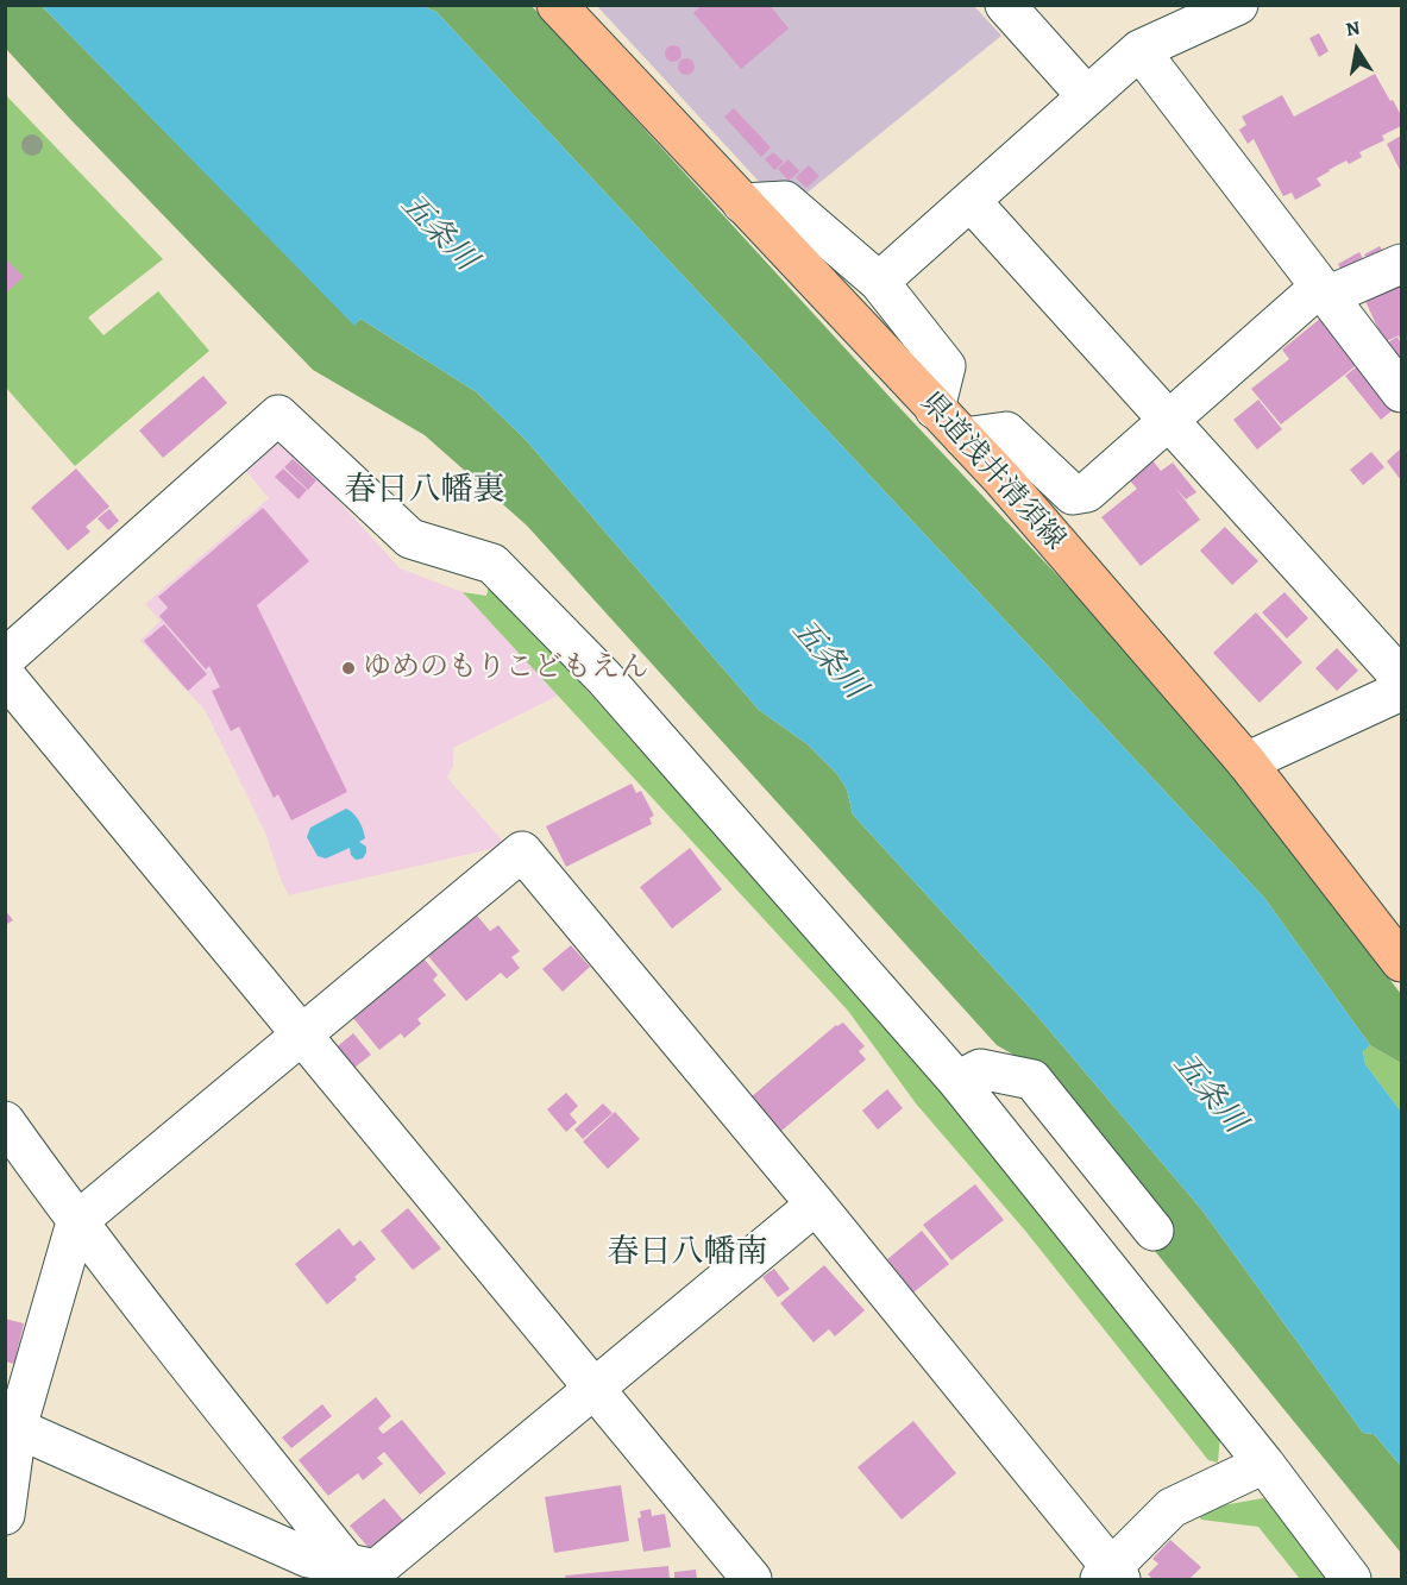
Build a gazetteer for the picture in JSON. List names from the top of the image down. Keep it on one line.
{"streets":{"main road":["県道浅井清須線"]},"districts":["春日八幡裏","春日八幡南"],"water":["五条川"],"places":["ゆめのもりこどもえん"],"north":"top"}
